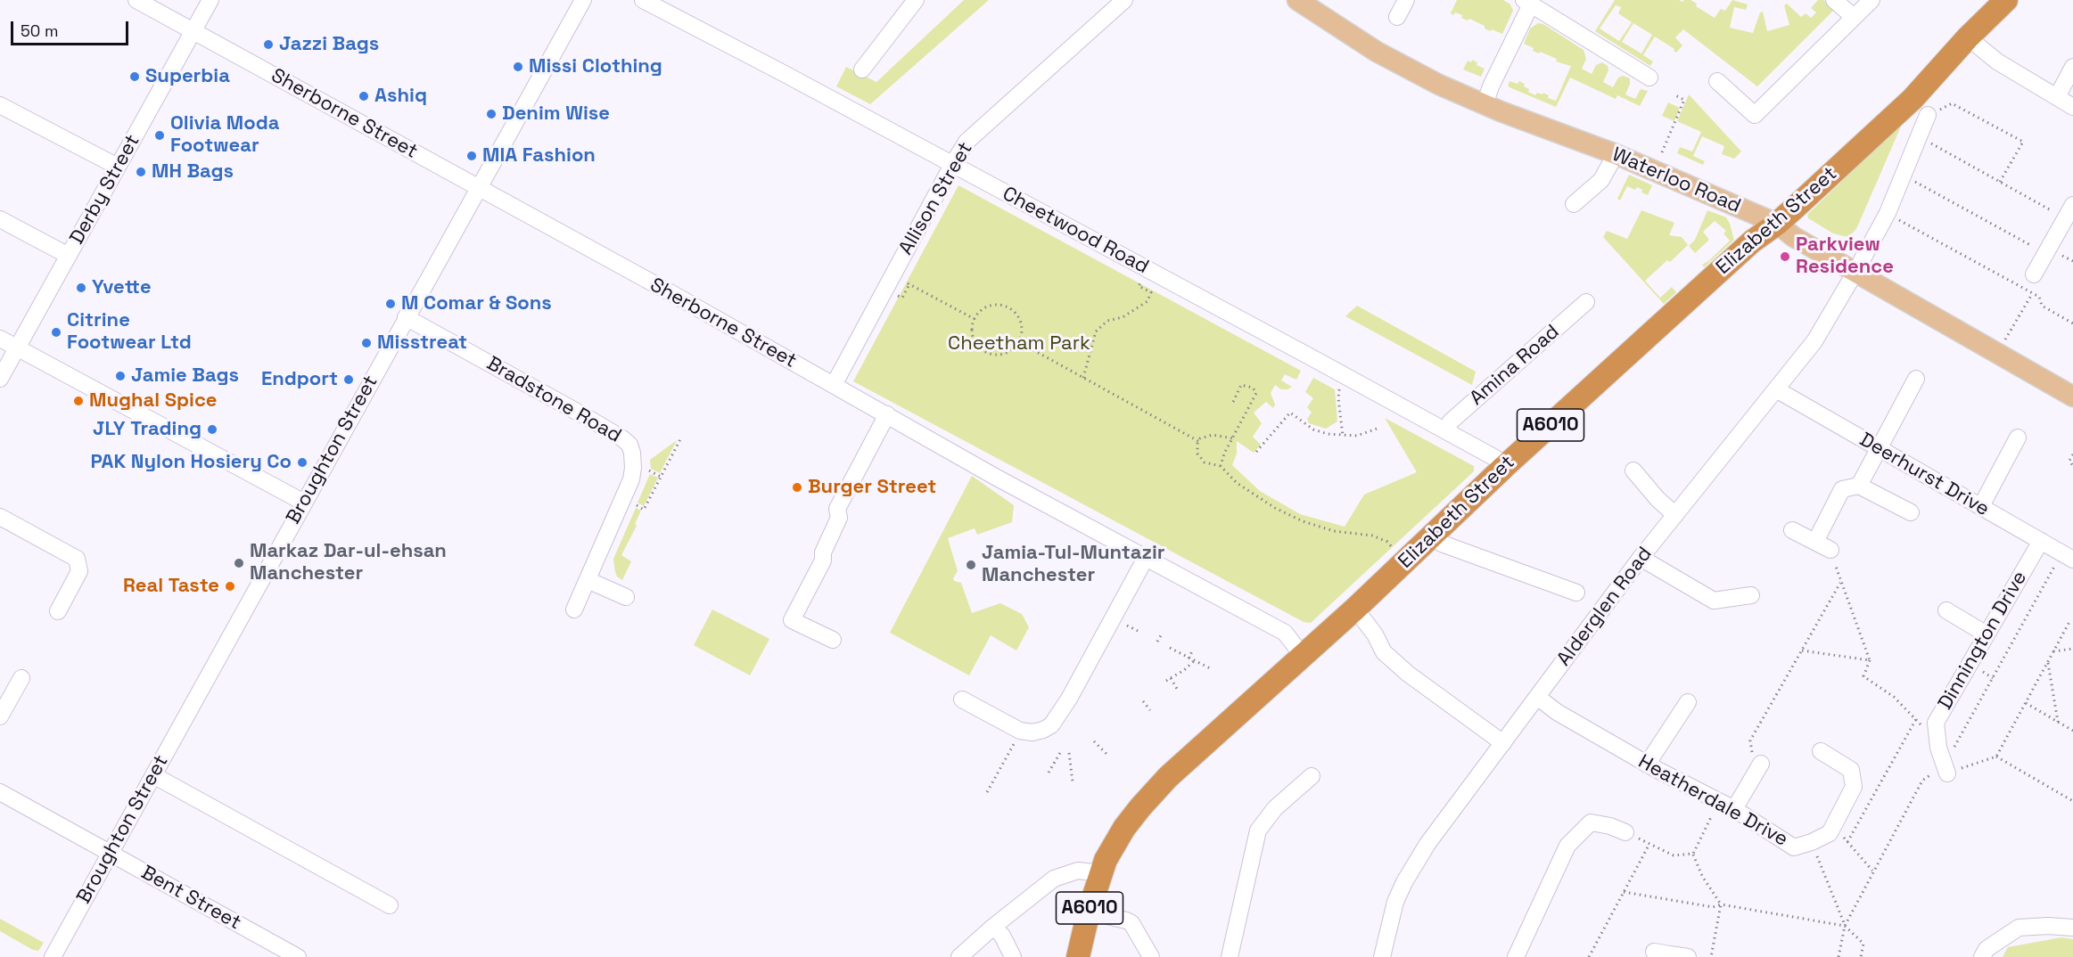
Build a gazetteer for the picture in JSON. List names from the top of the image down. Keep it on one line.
{"streets":{"highway":["Elizabeth Street","A6010"],"main road":["Waterloo Road"],"street":["Sherborne Street","Derby Street","Allison Street","Cheetwood Road","Amina Road","Bradstone Road","Broughton Street","Deerhurst Drive","Alderglen Road","Dinnington Drive","Heatherdale Drive","Bent Street"]},"crossings":[["Sherborne Street","Derby Street"],["Sherborne Street","Allison Street"],["Sherborne Street","Elizabeth Street"],["Sherborne Street","Broughton Street"],["Waterloo Road","Elizabeth Street"],["Waterloo Road","Alderglen Road"],["Allison Street","Cheetwood Road"],["Elizabeth Street","Cheetwood Road"],["Elizabeth Street","A6010"],["Cheetwood Road","Amina Road"],["Bradstone Road","Broughton Street"],["Broughton Street","Bent Street"],["Deerhurst Drive","Alderglen Road"],["Deerhurst Drive","Dinnington Drive"],["Alderglen Road","Heatherdale Drive"]],"parks":["Cheetham Park"],"places":["Jazzi Bags","Missi Clothing","Superbia","Ashiq","Denim Wise","Olivia Moda Footwear","MIA Fashion","MH Bags","Parkview Residence","Yvette","M Comar & Sons","Citrine Footwear Ltd","Misstreat","Jamie Bags","Endport","Mughal Spice","JLY Trading","PAK Nylon Hosiery Co","Burger Street","Markaz Dar-ul-ehsan Manchester","Jamia-Tul-Muntazir Manchester","Real Taste"],"scale_bar":"50 m"}
